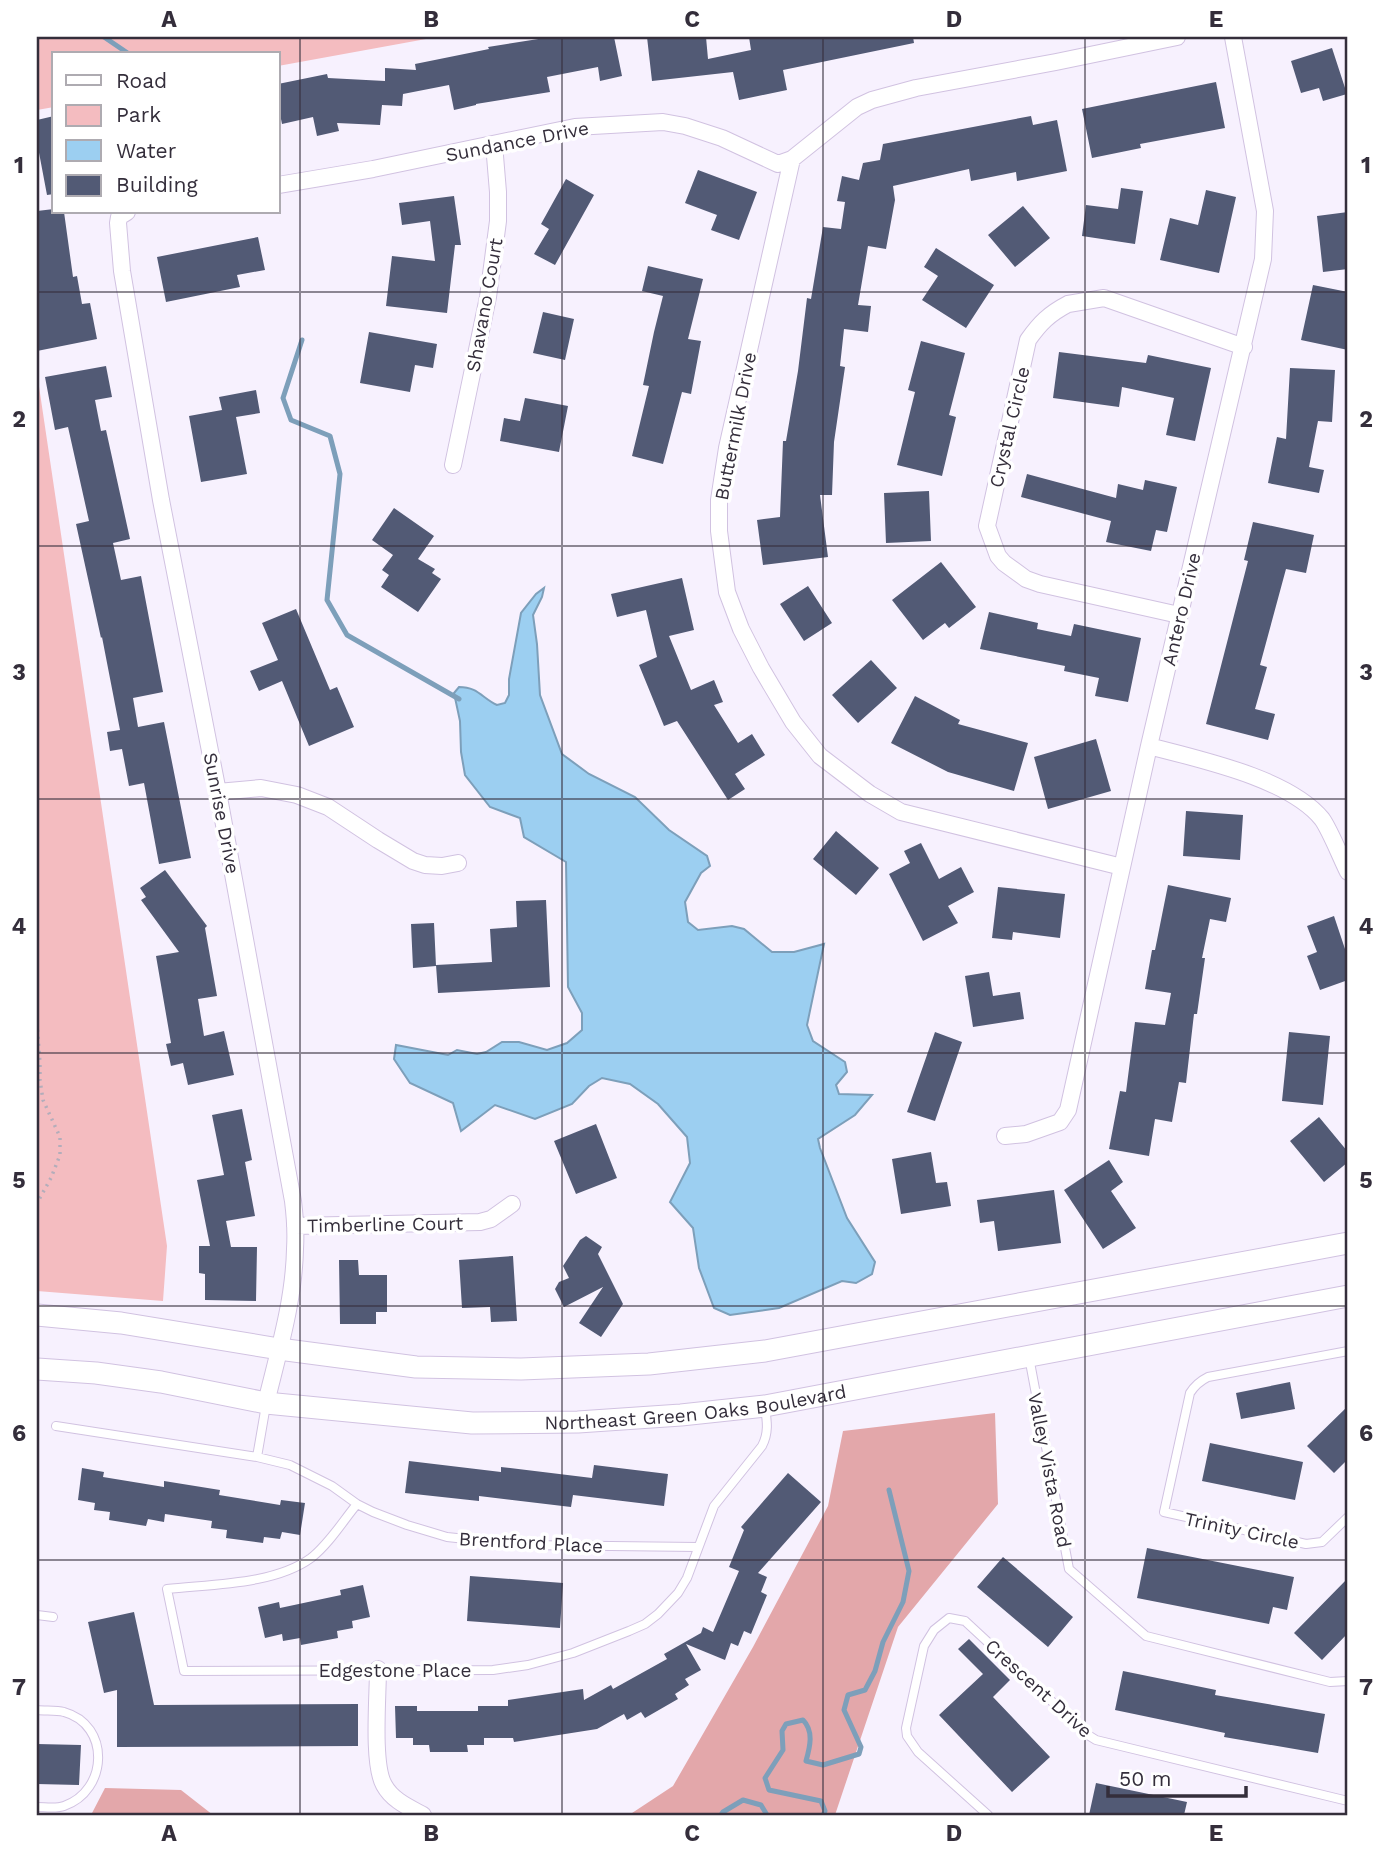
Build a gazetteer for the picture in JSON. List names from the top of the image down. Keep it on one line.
{"streets":{"main road":["Northeast Green Oaks Boulevard"],"street":["Sundance Drive","Shavano Court","Buttermilk Drive","Crystal Circle","Antero Drive","Sunrise Drive","Timberline Court"],"lane":["Valley Vista Road","Trinity Circle","Brentford Place","Edgestone Place","Crescent Drive"]},"crossings":[["Sundance Drive","Shavano Court"],["Sundance Drive","Buttermilk Drive"],["Buttermilk Drive","Antero Drive"],["Crystal Circle","Antero Drive"],["Sunrise Drive","Timberline Court"],["Sunrise Drive","Northeast Green Oaks Boulevard"],["Northeast Green Oaks Boulevard","Valley Vista Road"],["Northeast Green Oaks Boulevard","Edgestone Place"],["Brentford Place","Edgestone Place"]],"legend":["Road","Park","Water","Building"],"scale_bar":"50 m","grid":{"columns":["A","B","C","D","E"],"rows":["1","2","3","4","5","6","7"]}}
